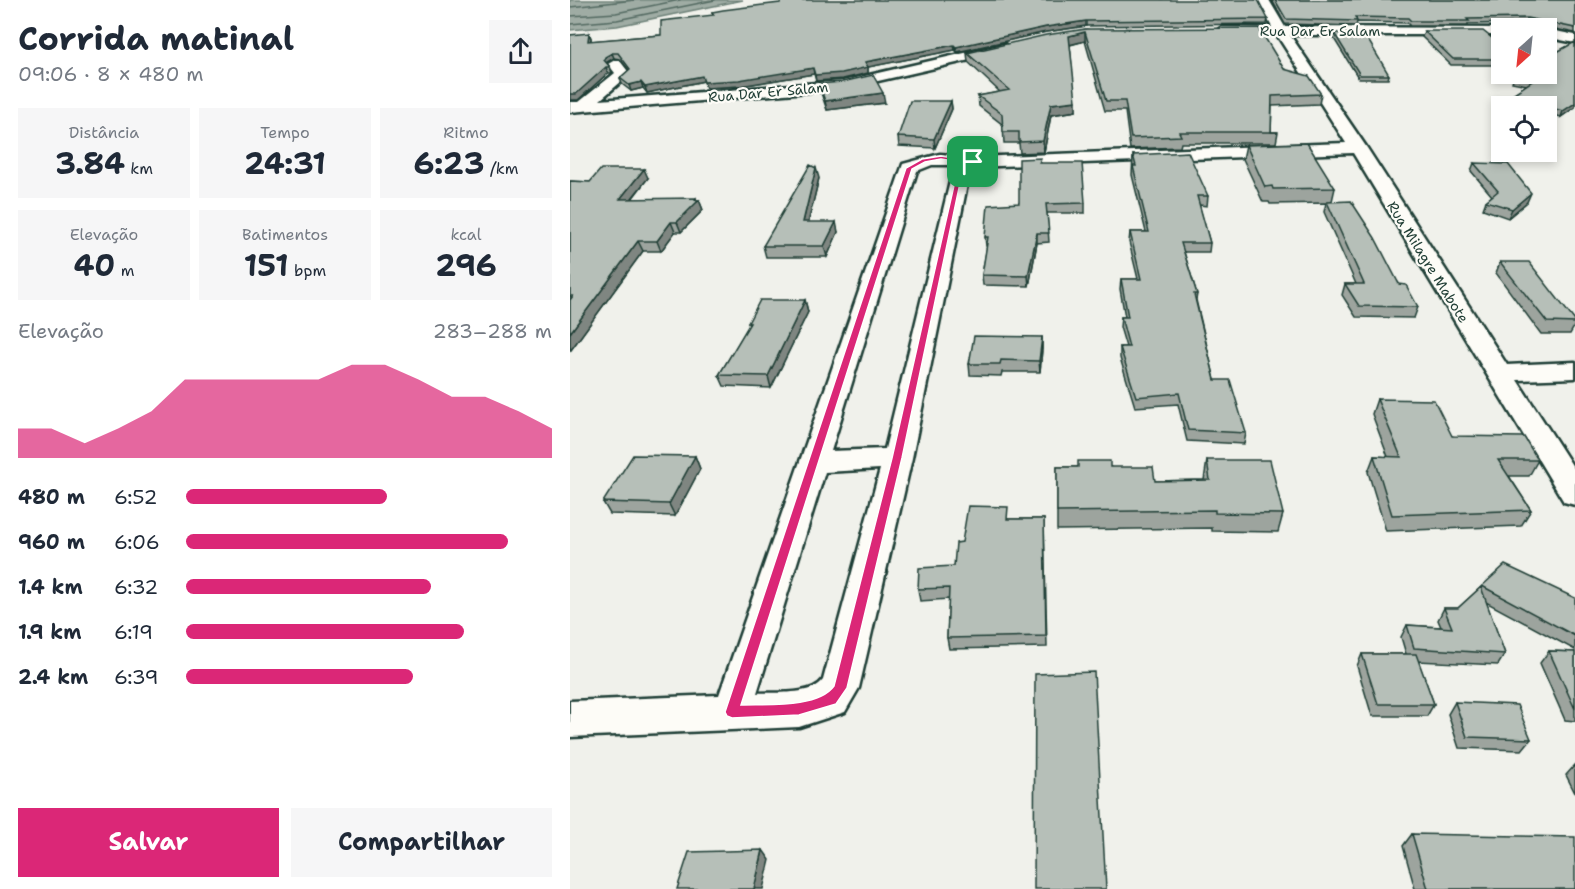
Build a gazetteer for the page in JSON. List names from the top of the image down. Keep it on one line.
{"streets":{"street":["Rua Dar Er Salam","Rua Milagre Mabote"]},"crossings":[["Rua Dar Er Salam","Rua Milagre Mabote"]],"north":"bottom left","page":{"heading":["Corrida matinal","09:06 · 8 × 480 m"],"stats":[["Distância","3.84 km"],["Tempo","24:31"],["Ritmo","6:23 /km"],["Elevação","40 m"],["Batimentos","151 bpm"],["kcal","296"]],"chart":["Elevação","283–288 m"],"list":[{"name":"480 m","note":"6:52"},{"name":"960 m","note":"6:06"},{"name":"1.4 km","note":"6:32"},{"name":"1.9 km","note":"6:19"},{"name":"2.4 km","note":"6:39"}],"buttons":["Salvar","Compartilhar"]}}
